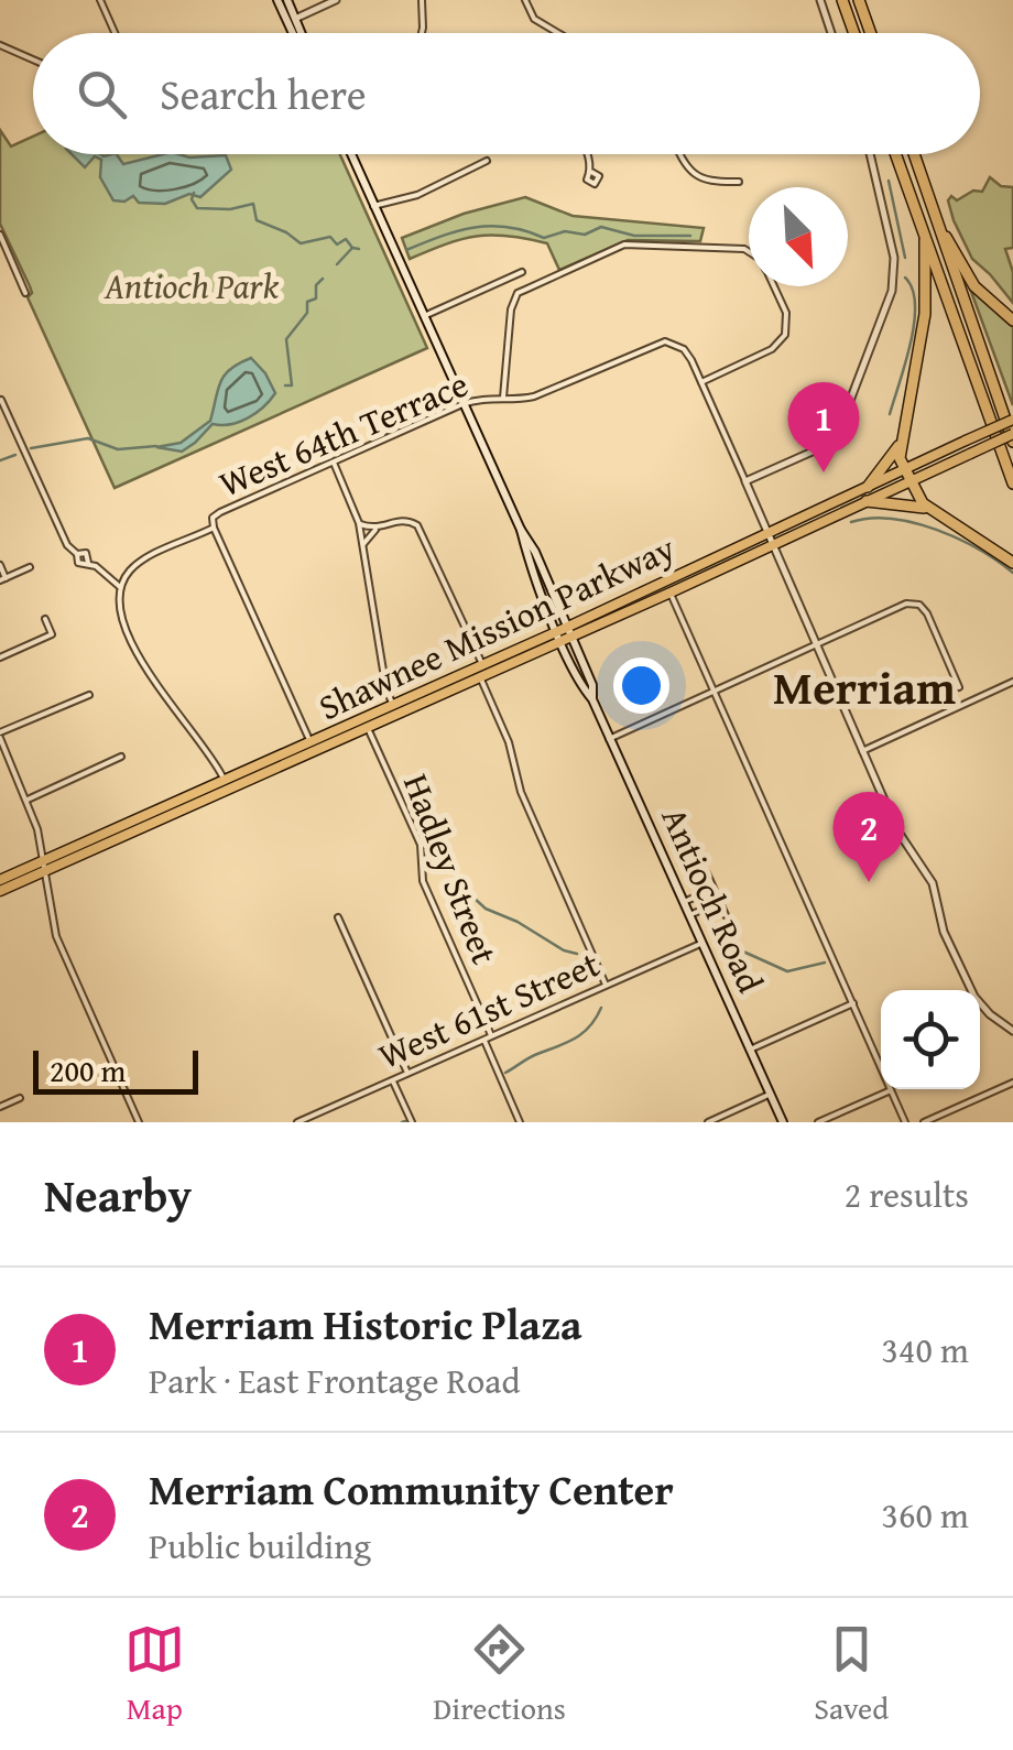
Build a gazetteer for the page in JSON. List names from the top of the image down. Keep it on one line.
{"streets":{"highway":["Shawnee Mission Parkway"],"main road":["Antioch Road"],"street":["West 64th Terrace","Hadley Street","West 61st Street"]},"crossings":[["West 64th Terrace","Antioch Road"],["Shawnee Mission Parkway","Hadley Street"],["Shawnee Mission Parkway","Antioch Road"],["Hadley Street","West 61st Street"],["Antioch Road","West 61st Street"]],"districts":["Merriam"],"parks":["Antioch Park"],"scale_bar":"200 m","north":"bottom right","page":{"search":"Search here","pins":["1","2"],"scale":"200 m","heading":["Nearby","2 results"],"list":[{"mark":"1","name":"Merriam Historic Plaza","note":"Park · East Frontage Road","value":"340 m"},{"mark":"2","name":"Merriam Community Center","note":"Public building","value":"360 m"}],"nav":["Map","Directions","Saved"]}}
